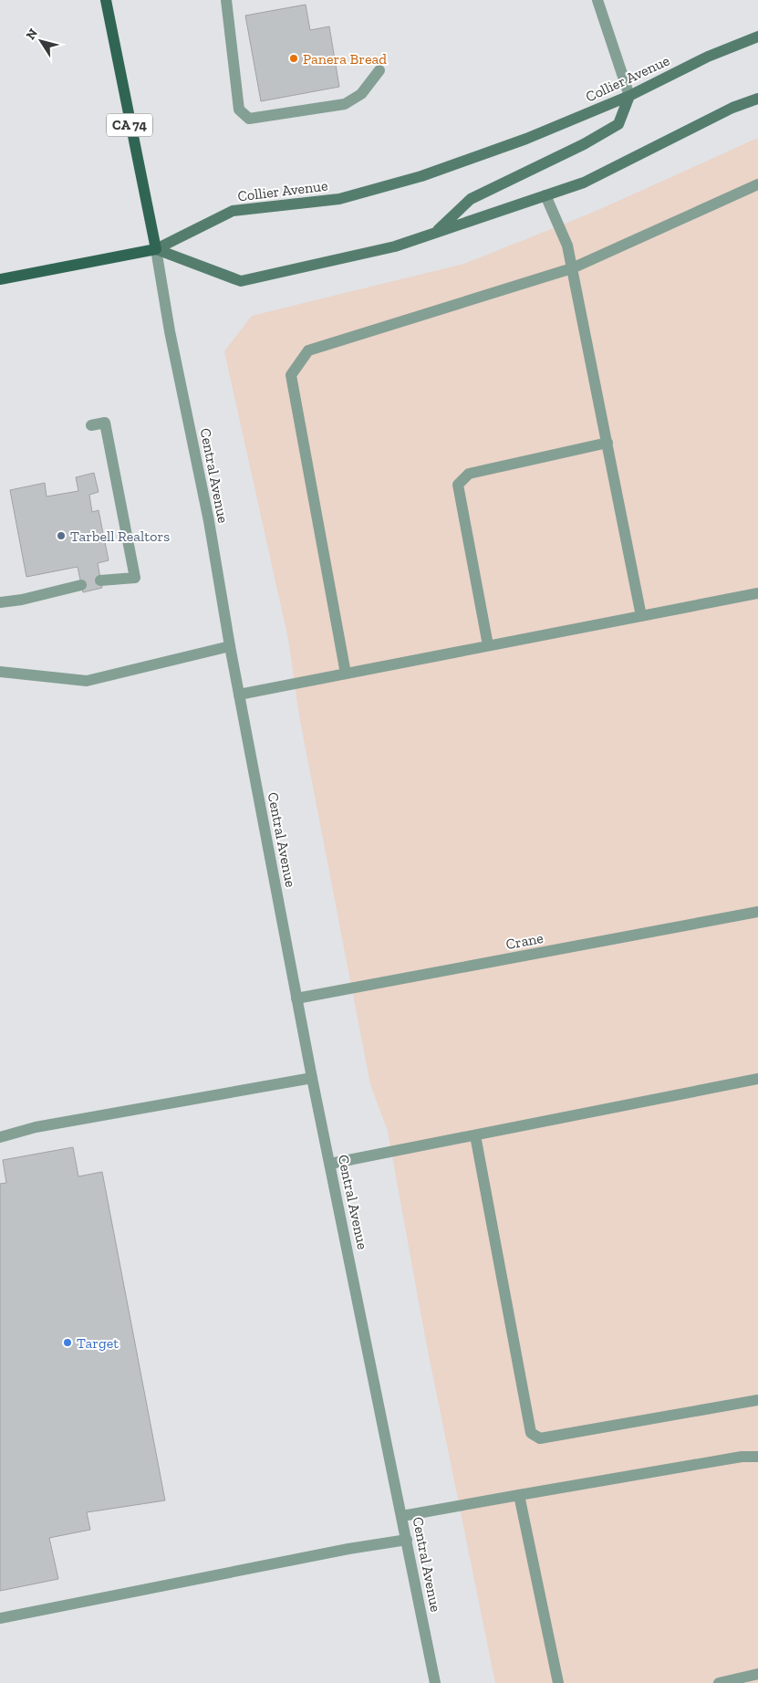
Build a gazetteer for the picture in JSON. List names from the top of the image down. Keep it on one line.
{"streets":{"main road":["Collier Avenue","CA 74","Central Avenue"],"street":["Crane"]},"crossings":[["Collier Avenue","Central Avenue"],["Central Avenue","Crane"]],"places":["Panera Bread","Tarbell Realtors","Target"],"north":"top left"}
